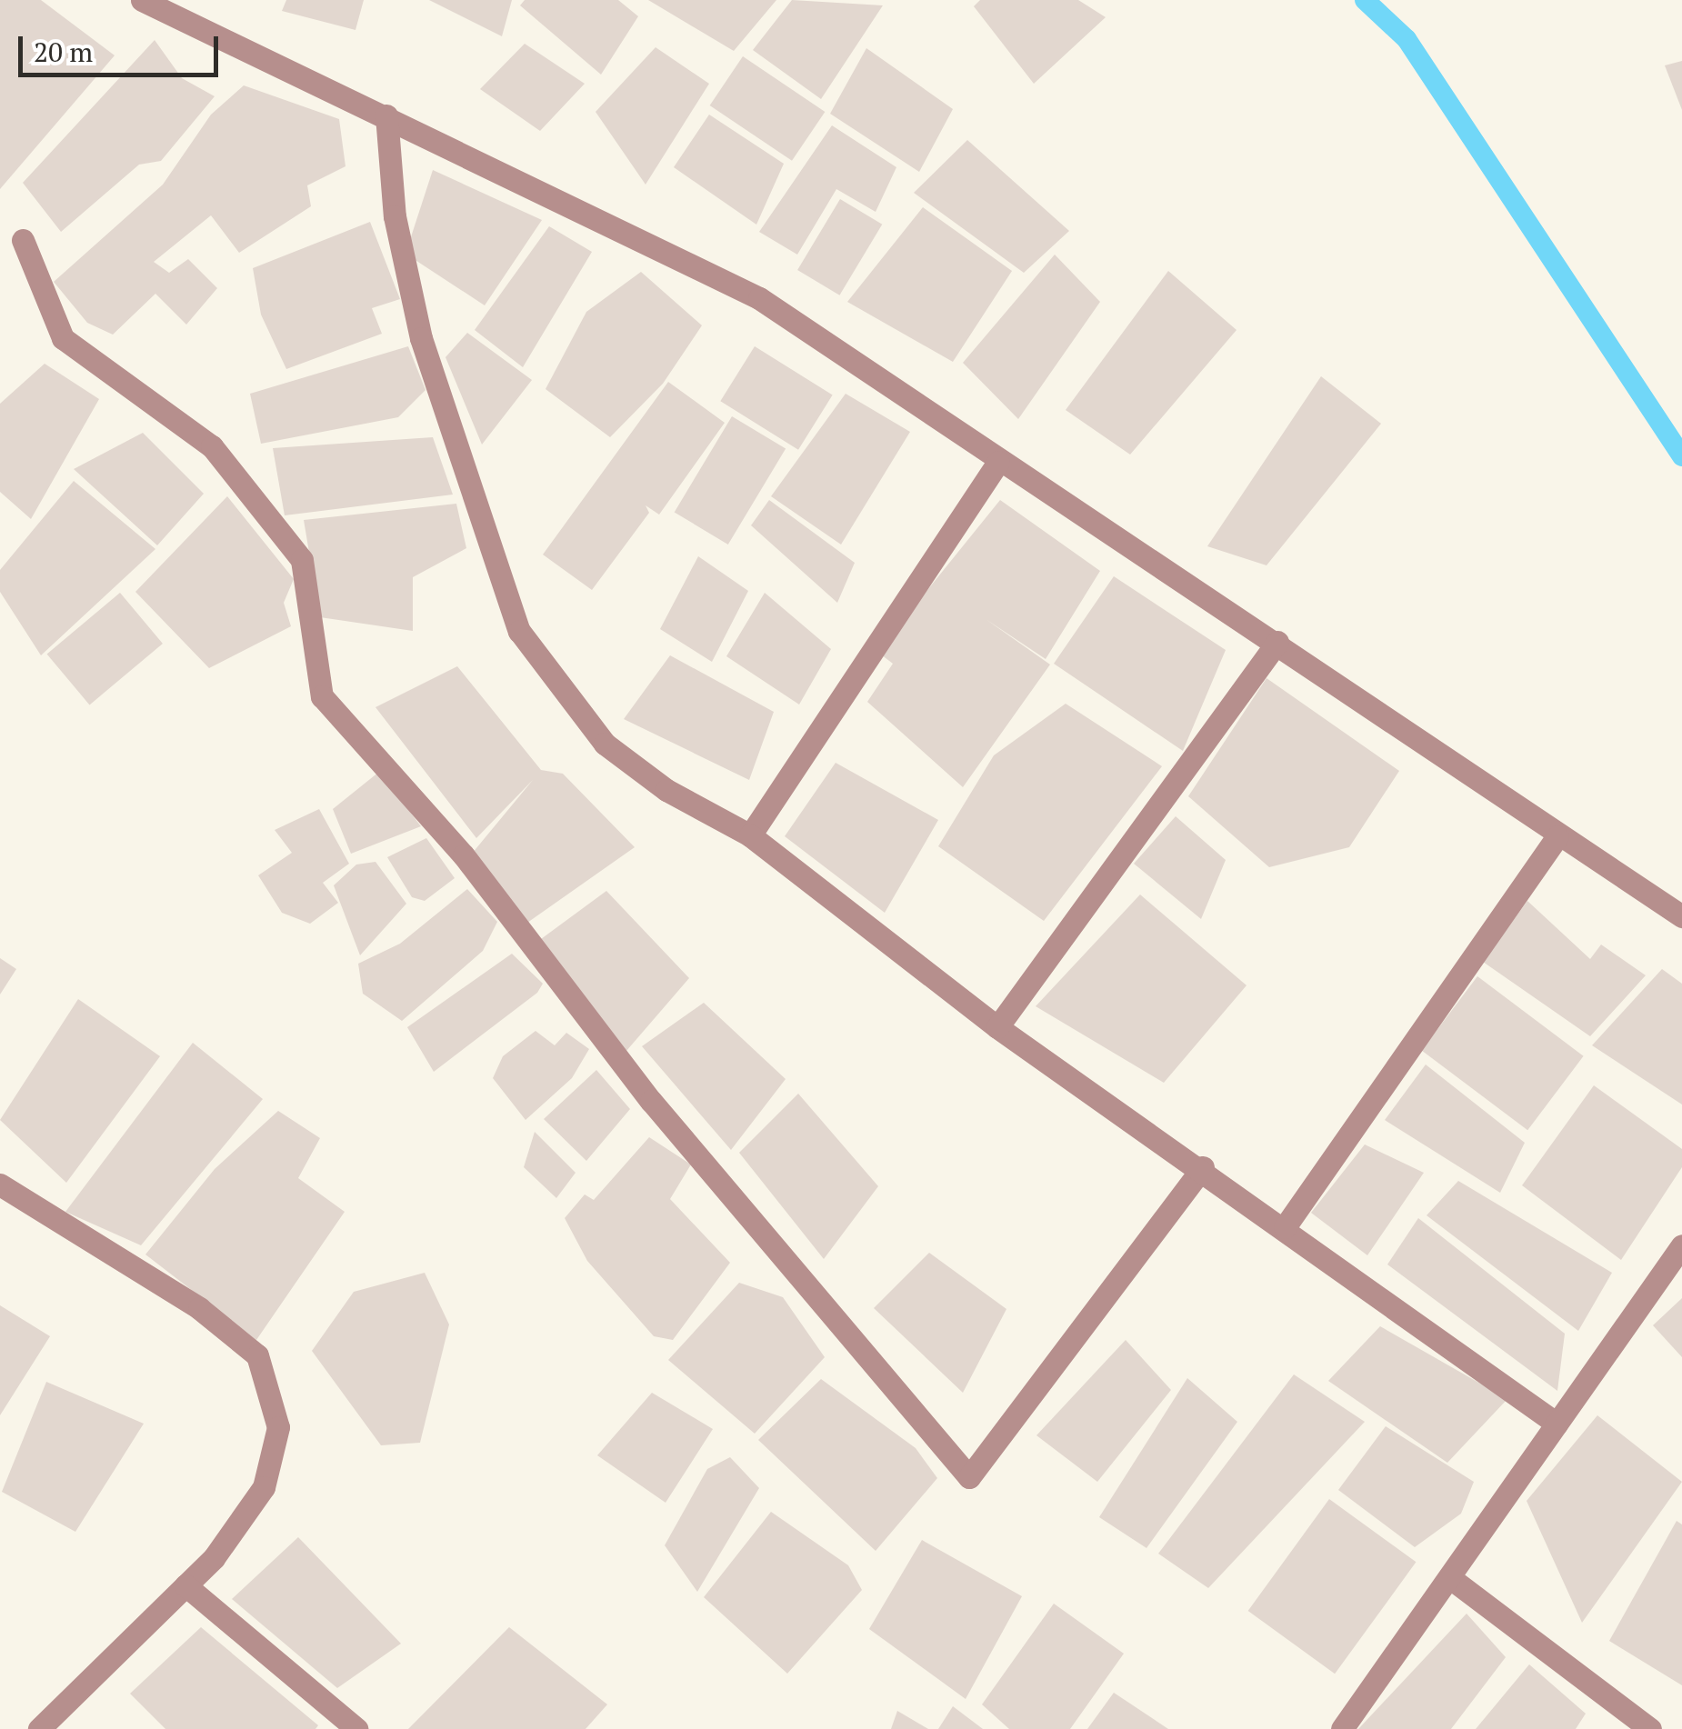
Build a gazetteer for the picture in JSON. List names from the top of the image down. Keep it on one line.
{"scale_bar":"20 m"}
